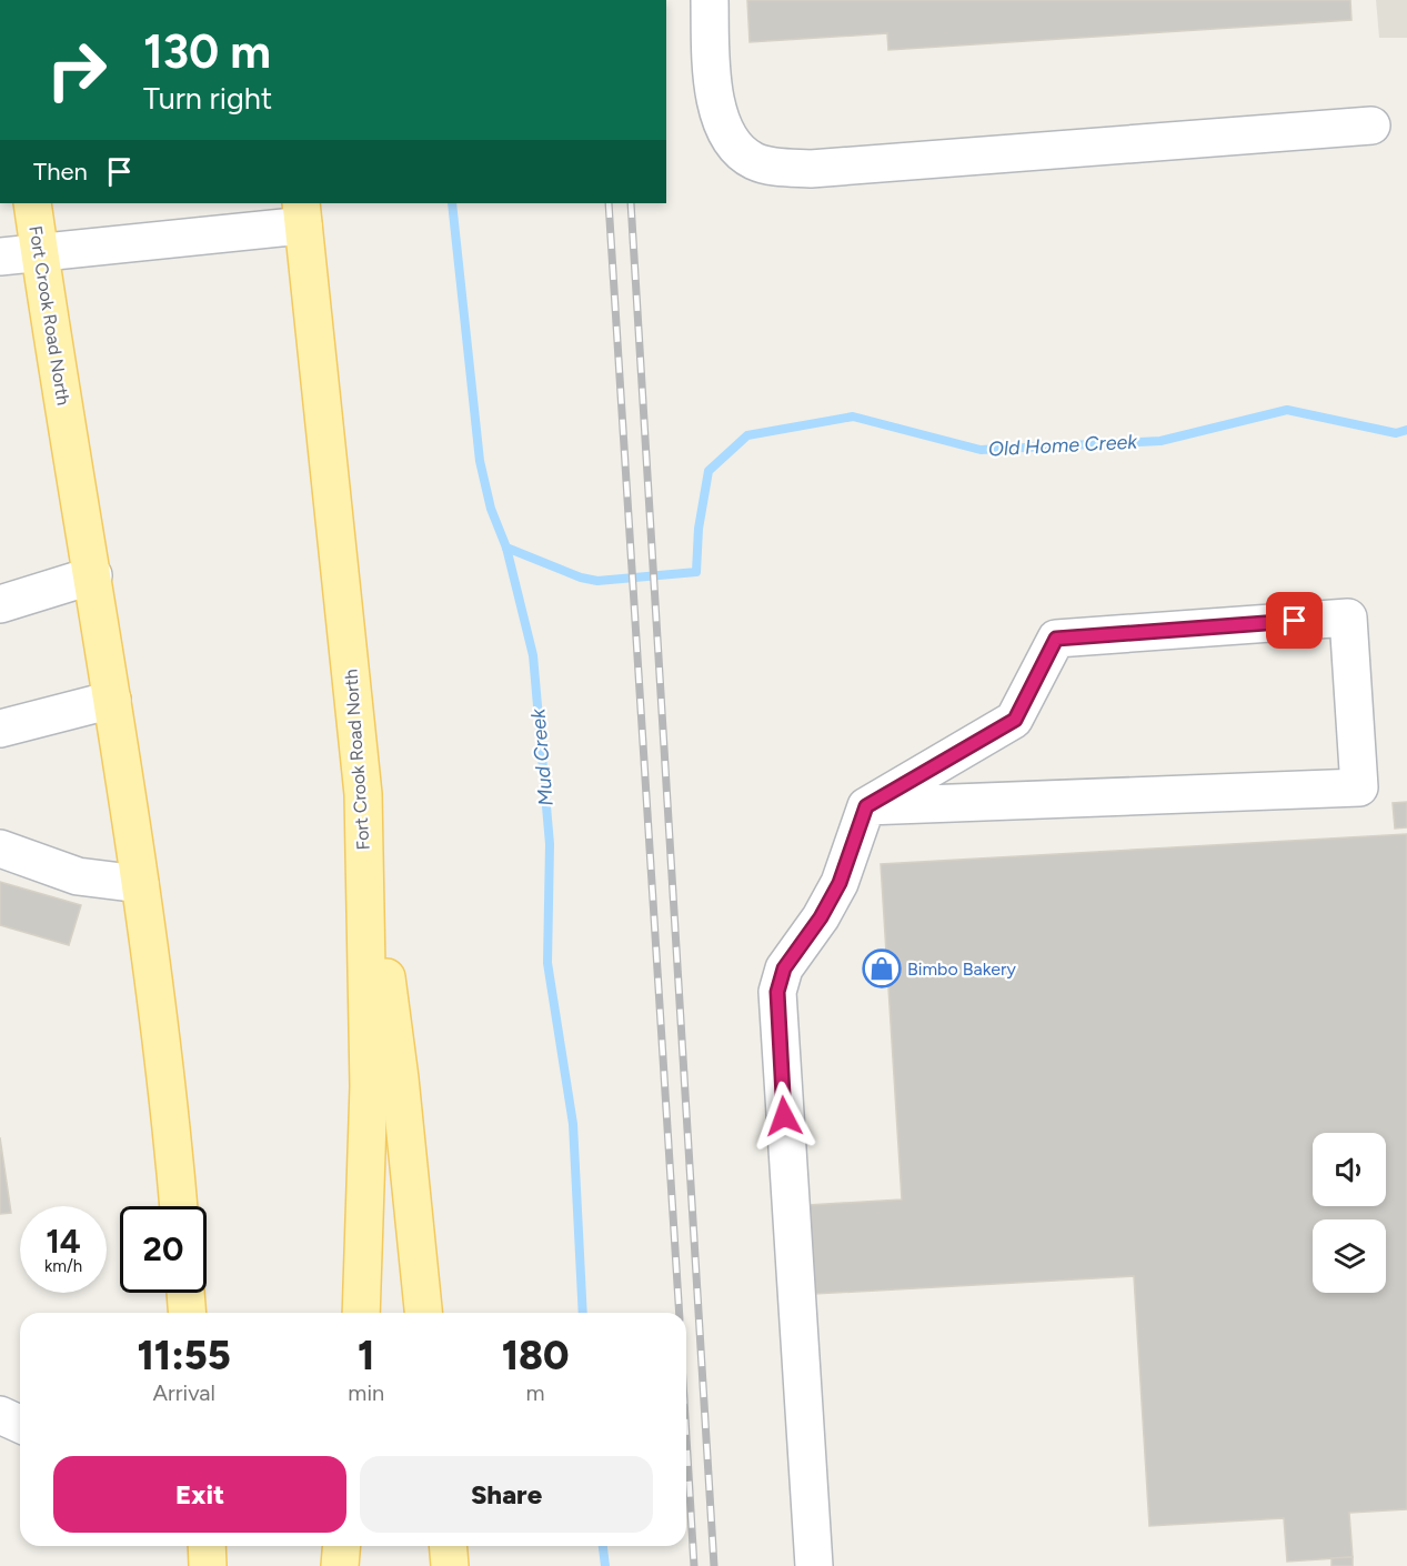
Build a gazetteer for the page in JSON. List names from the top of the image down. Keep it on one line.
{"streets":{"main road":["Fort Crook Road North"]},"water":["Old Home Creek","Mud Creek"],"places":{"shop":["Bimbo Bakery"]},"page":{"turn":["130 m","Turn right"],"then":"Then","speed":"14 km/h","limit":"20","eta":["11:55","Arrival","1","min","180","m"],"buttons":["Exit","Share"]}}
